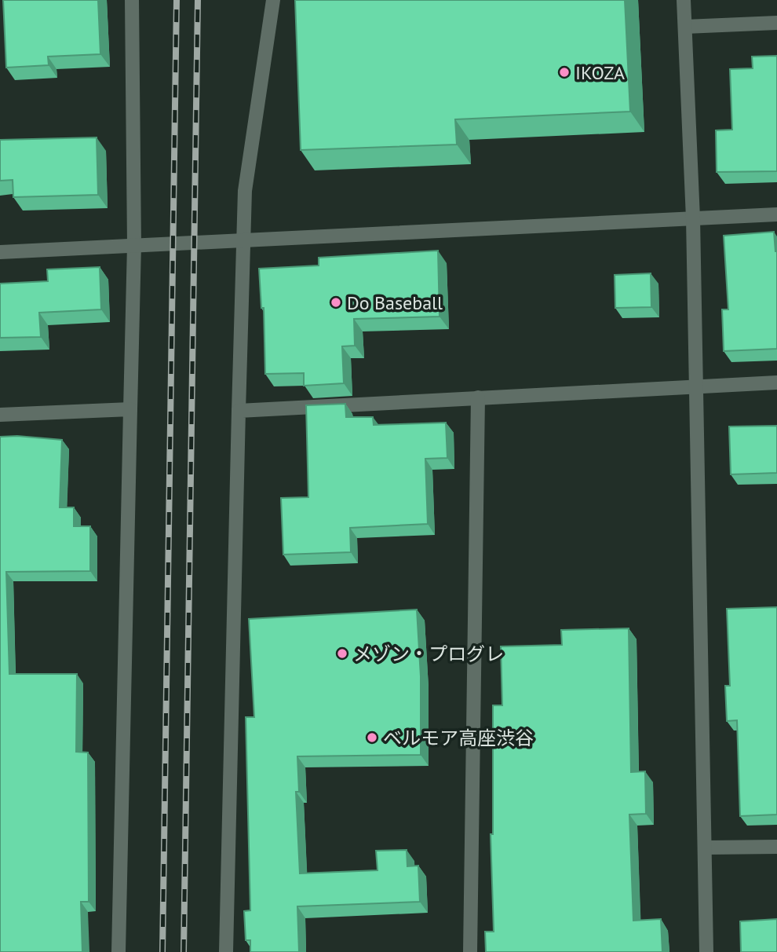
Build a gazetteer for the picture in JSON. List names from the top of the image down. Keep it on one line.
{"places":["IKOZA","Do Baseball","メゾン・プログレ","ベルモア高座渋谷"]}
